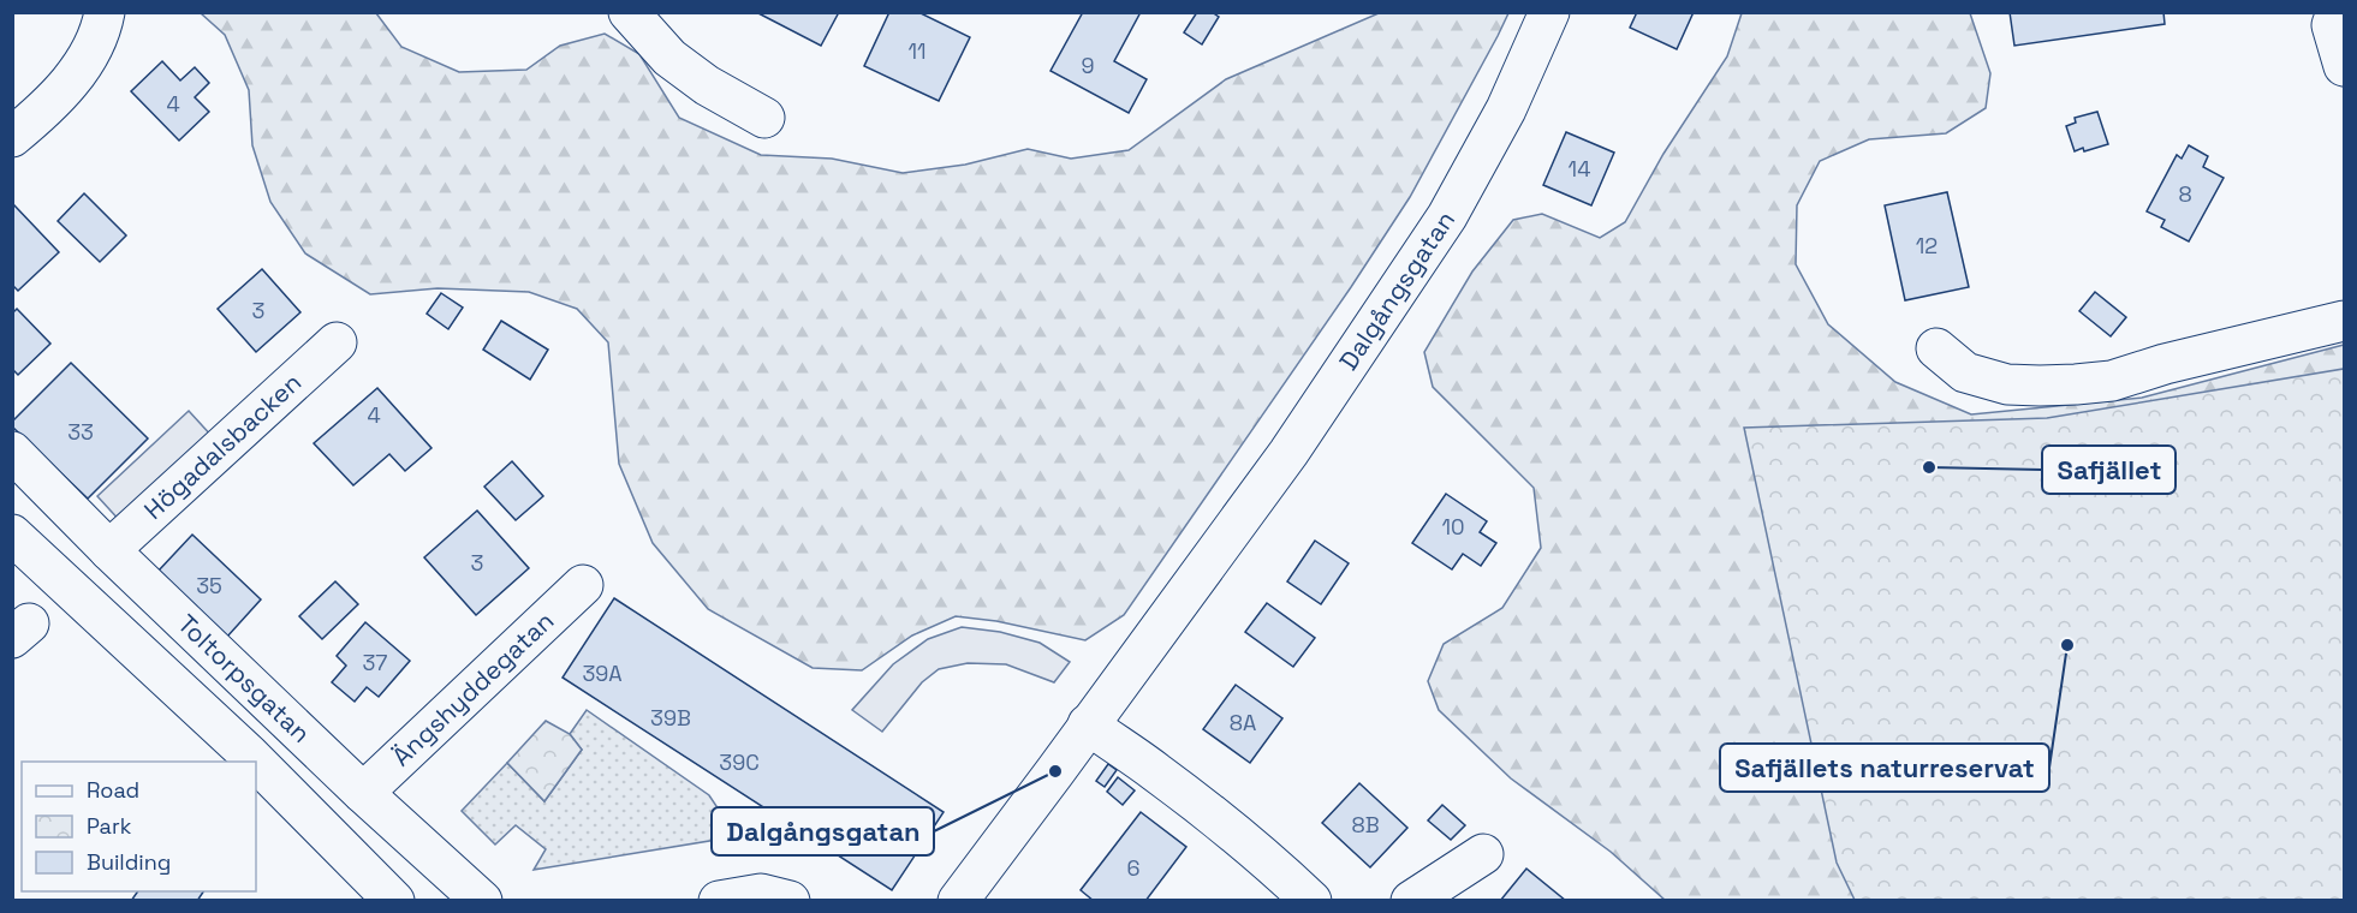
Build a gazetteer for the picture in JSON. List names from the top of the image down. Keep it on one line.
{"streets":{"street":["Dalgångsgatan","Högadalsbacken","Toltorpsgatan","Ängshyddegatan"]},"crossings":[["Högadalsbacken","Toltorpsgatan"],["Toltorpsgatan","Ängshyddegatan"]],"places":["Safjället","Safjällets naturreservat","Dalgångsgatan"],"house_numbers":["11","9","4","14","8","12","3","4","33","10","3","35","37","39A","39B","8A","39C","8B","6"],"legend":["Road","Park","Building"]}
